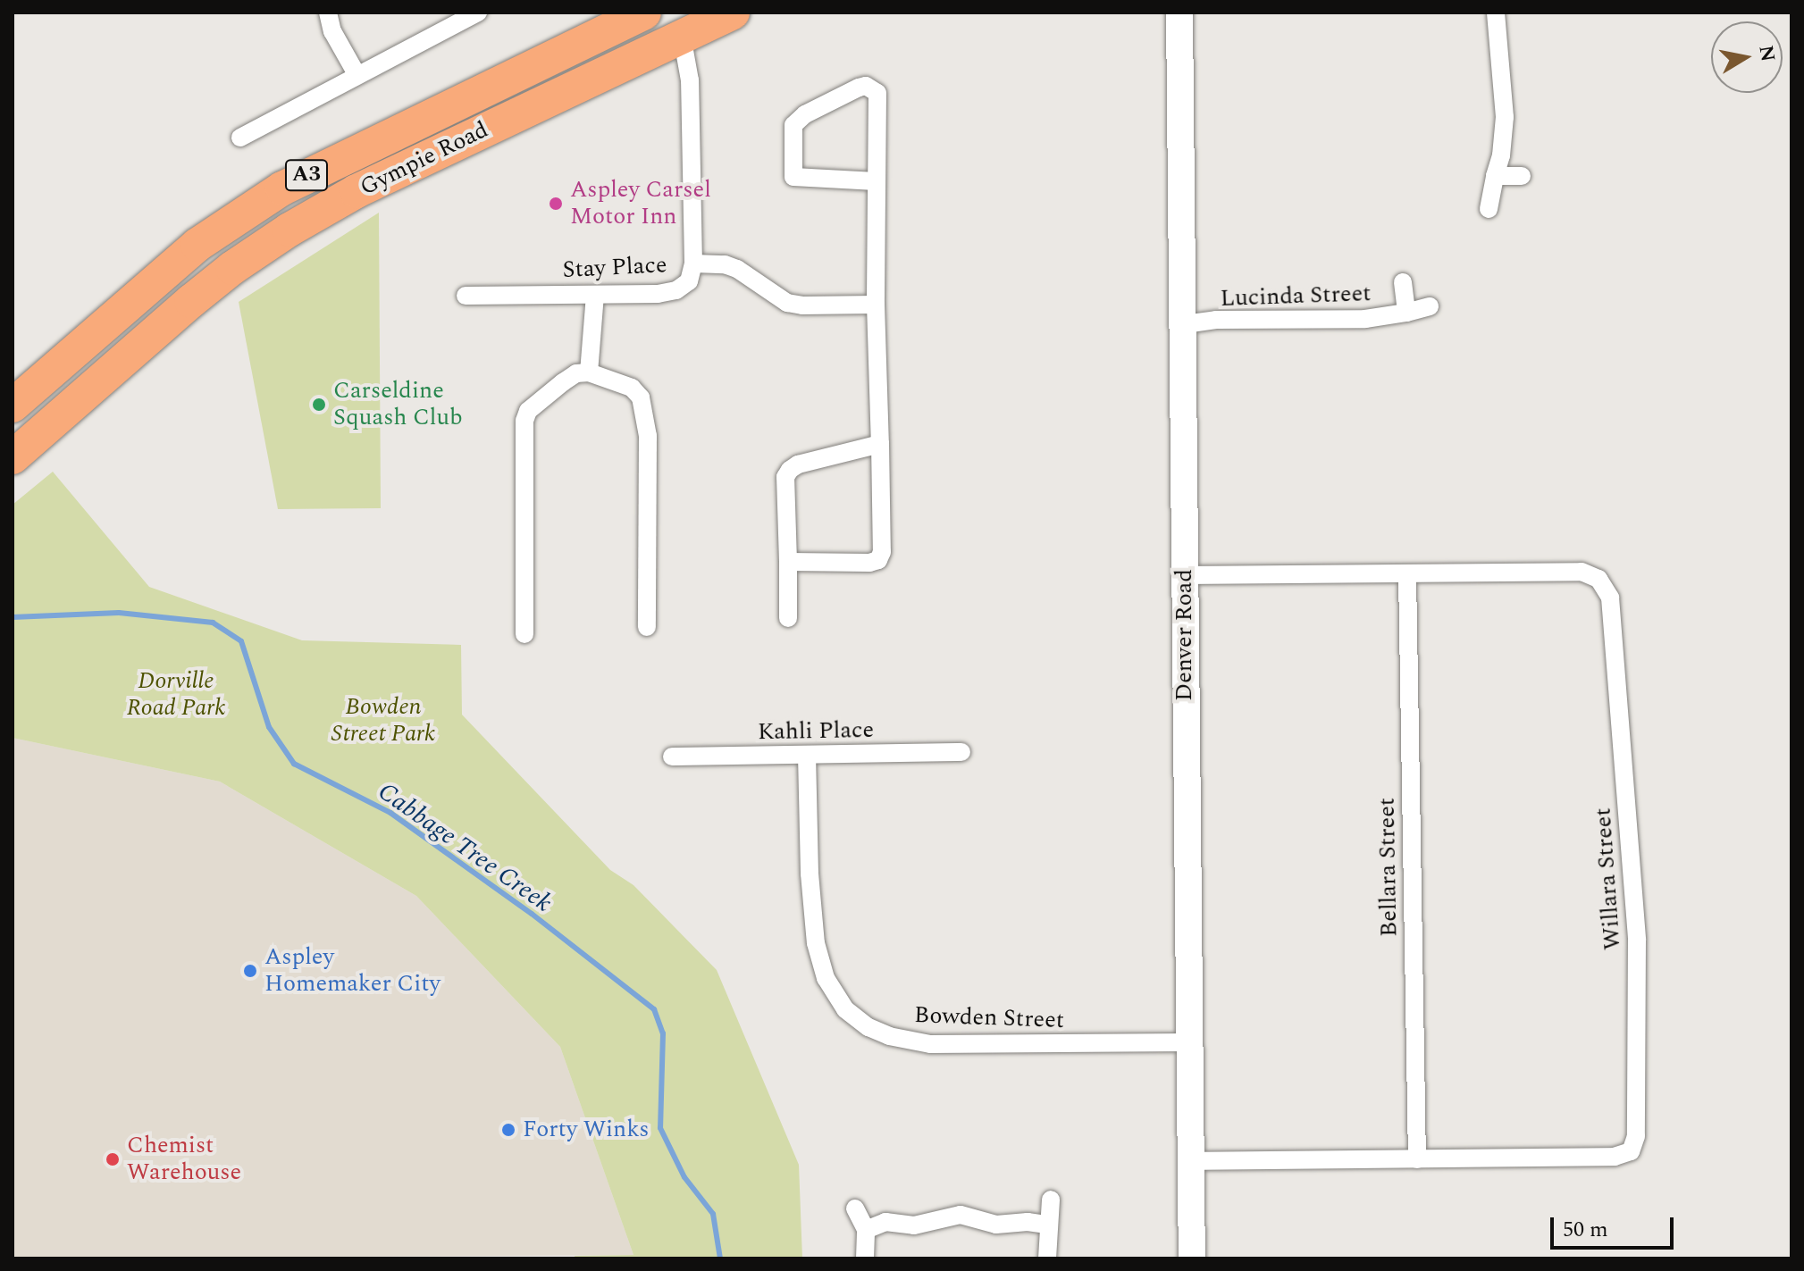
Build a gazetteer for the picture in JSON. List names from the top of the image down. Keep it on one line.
{"streets":{"highway":["Gympie Road","A3"],"street":["Stay Place","Lucinda Street","Denver Road","Kahli Place","Bellara Street","Willara Street","Bowden Street"]},"crossings":[["Gympie Road","Stay Place"],["Lucinda Street","Denver Road"],["Denver Road","Willara Street"],["Denver Road","Bowden Street"],["Kahli Place","Bowden Street"],["Bellara Street","Willara Street"]],"water":["Cabbage Tree Creek"],"parks":["Dorville Road Park","Bowden Street Park"],"places":["Aspley Carsel Motor Inn","Carseldine Squash Club","Aspley Homemaker City","Forty Winks","Chemist Warehouse"],"scale_bar":"50 m","north":"right"}
